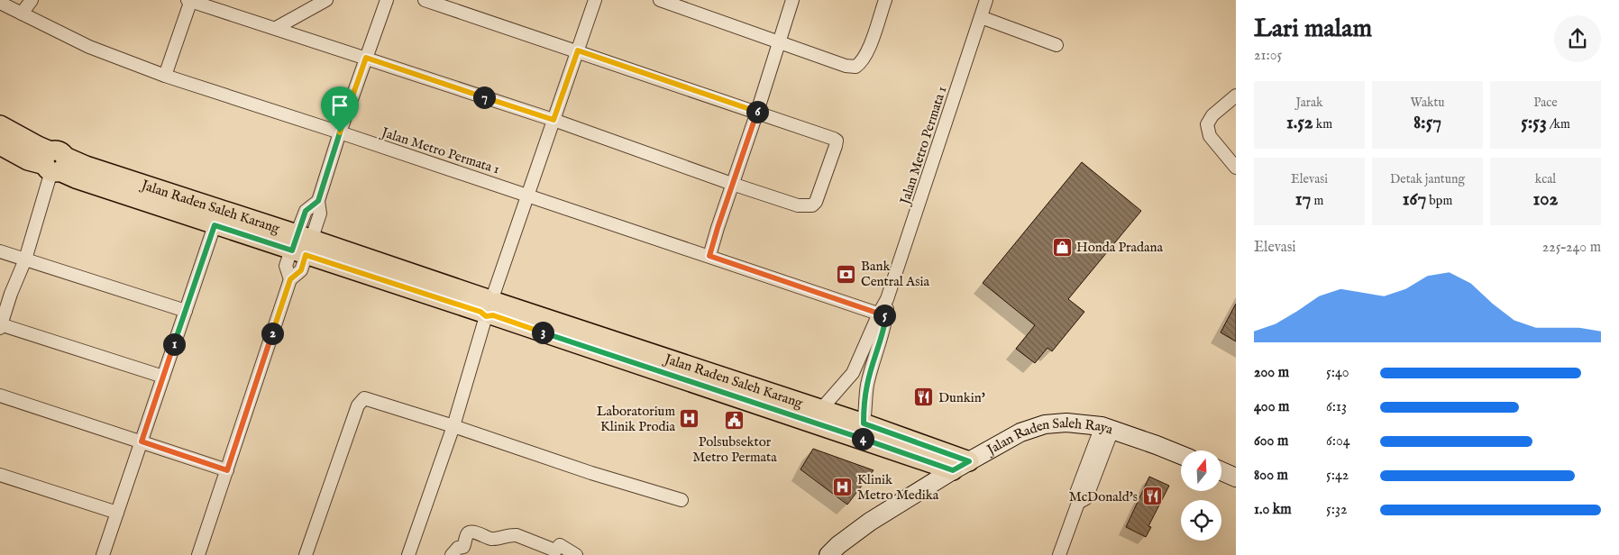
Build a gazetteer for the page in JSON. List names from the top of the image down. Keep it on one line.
{"streets":{"main road":["Jalan Raden Saleh Karang","Jalan Raden Saleh Raya"],"street":["Jalan Metro Permata 1"]},"crossings":[["Jalan Metro Permata 1","Jalan Raden Saleh Karang"],["Jalan Raden Saleh Karang","Jalan Raden Saleh Raya"]],"places":{"shop":["Honda Pradana"],"bank":["Bank Central Asia"],"restaurant":["Dunkin'","McDonald's"],"hospital":["Laboratorium Klinik Prodia","Klinik Metro Medika"],"public building":["Polsubsektor Metro Permata"]},"north":"top","page":{"heading":["Lari malam","21:05"],"stats":[["Jarak","1.52 km"],["Waktu","8:57"],["Pace","5:53 /km"],["Elevasi","17 m"],["Detak jantung","167 bpm"],["kcal","102"]],"pins":["7","6","5","3","2","1","4"],"chart":["Elevasi","225–240 m"],"list":[{"name":"200 m","note":"5:40"},{"name":"400 m","note":"6:13"},{"name":"600 m","note":"6:04"},{"name":"800 m","note":"5:42"},{"name":"1.0 km","note":"5:32"}]}}
